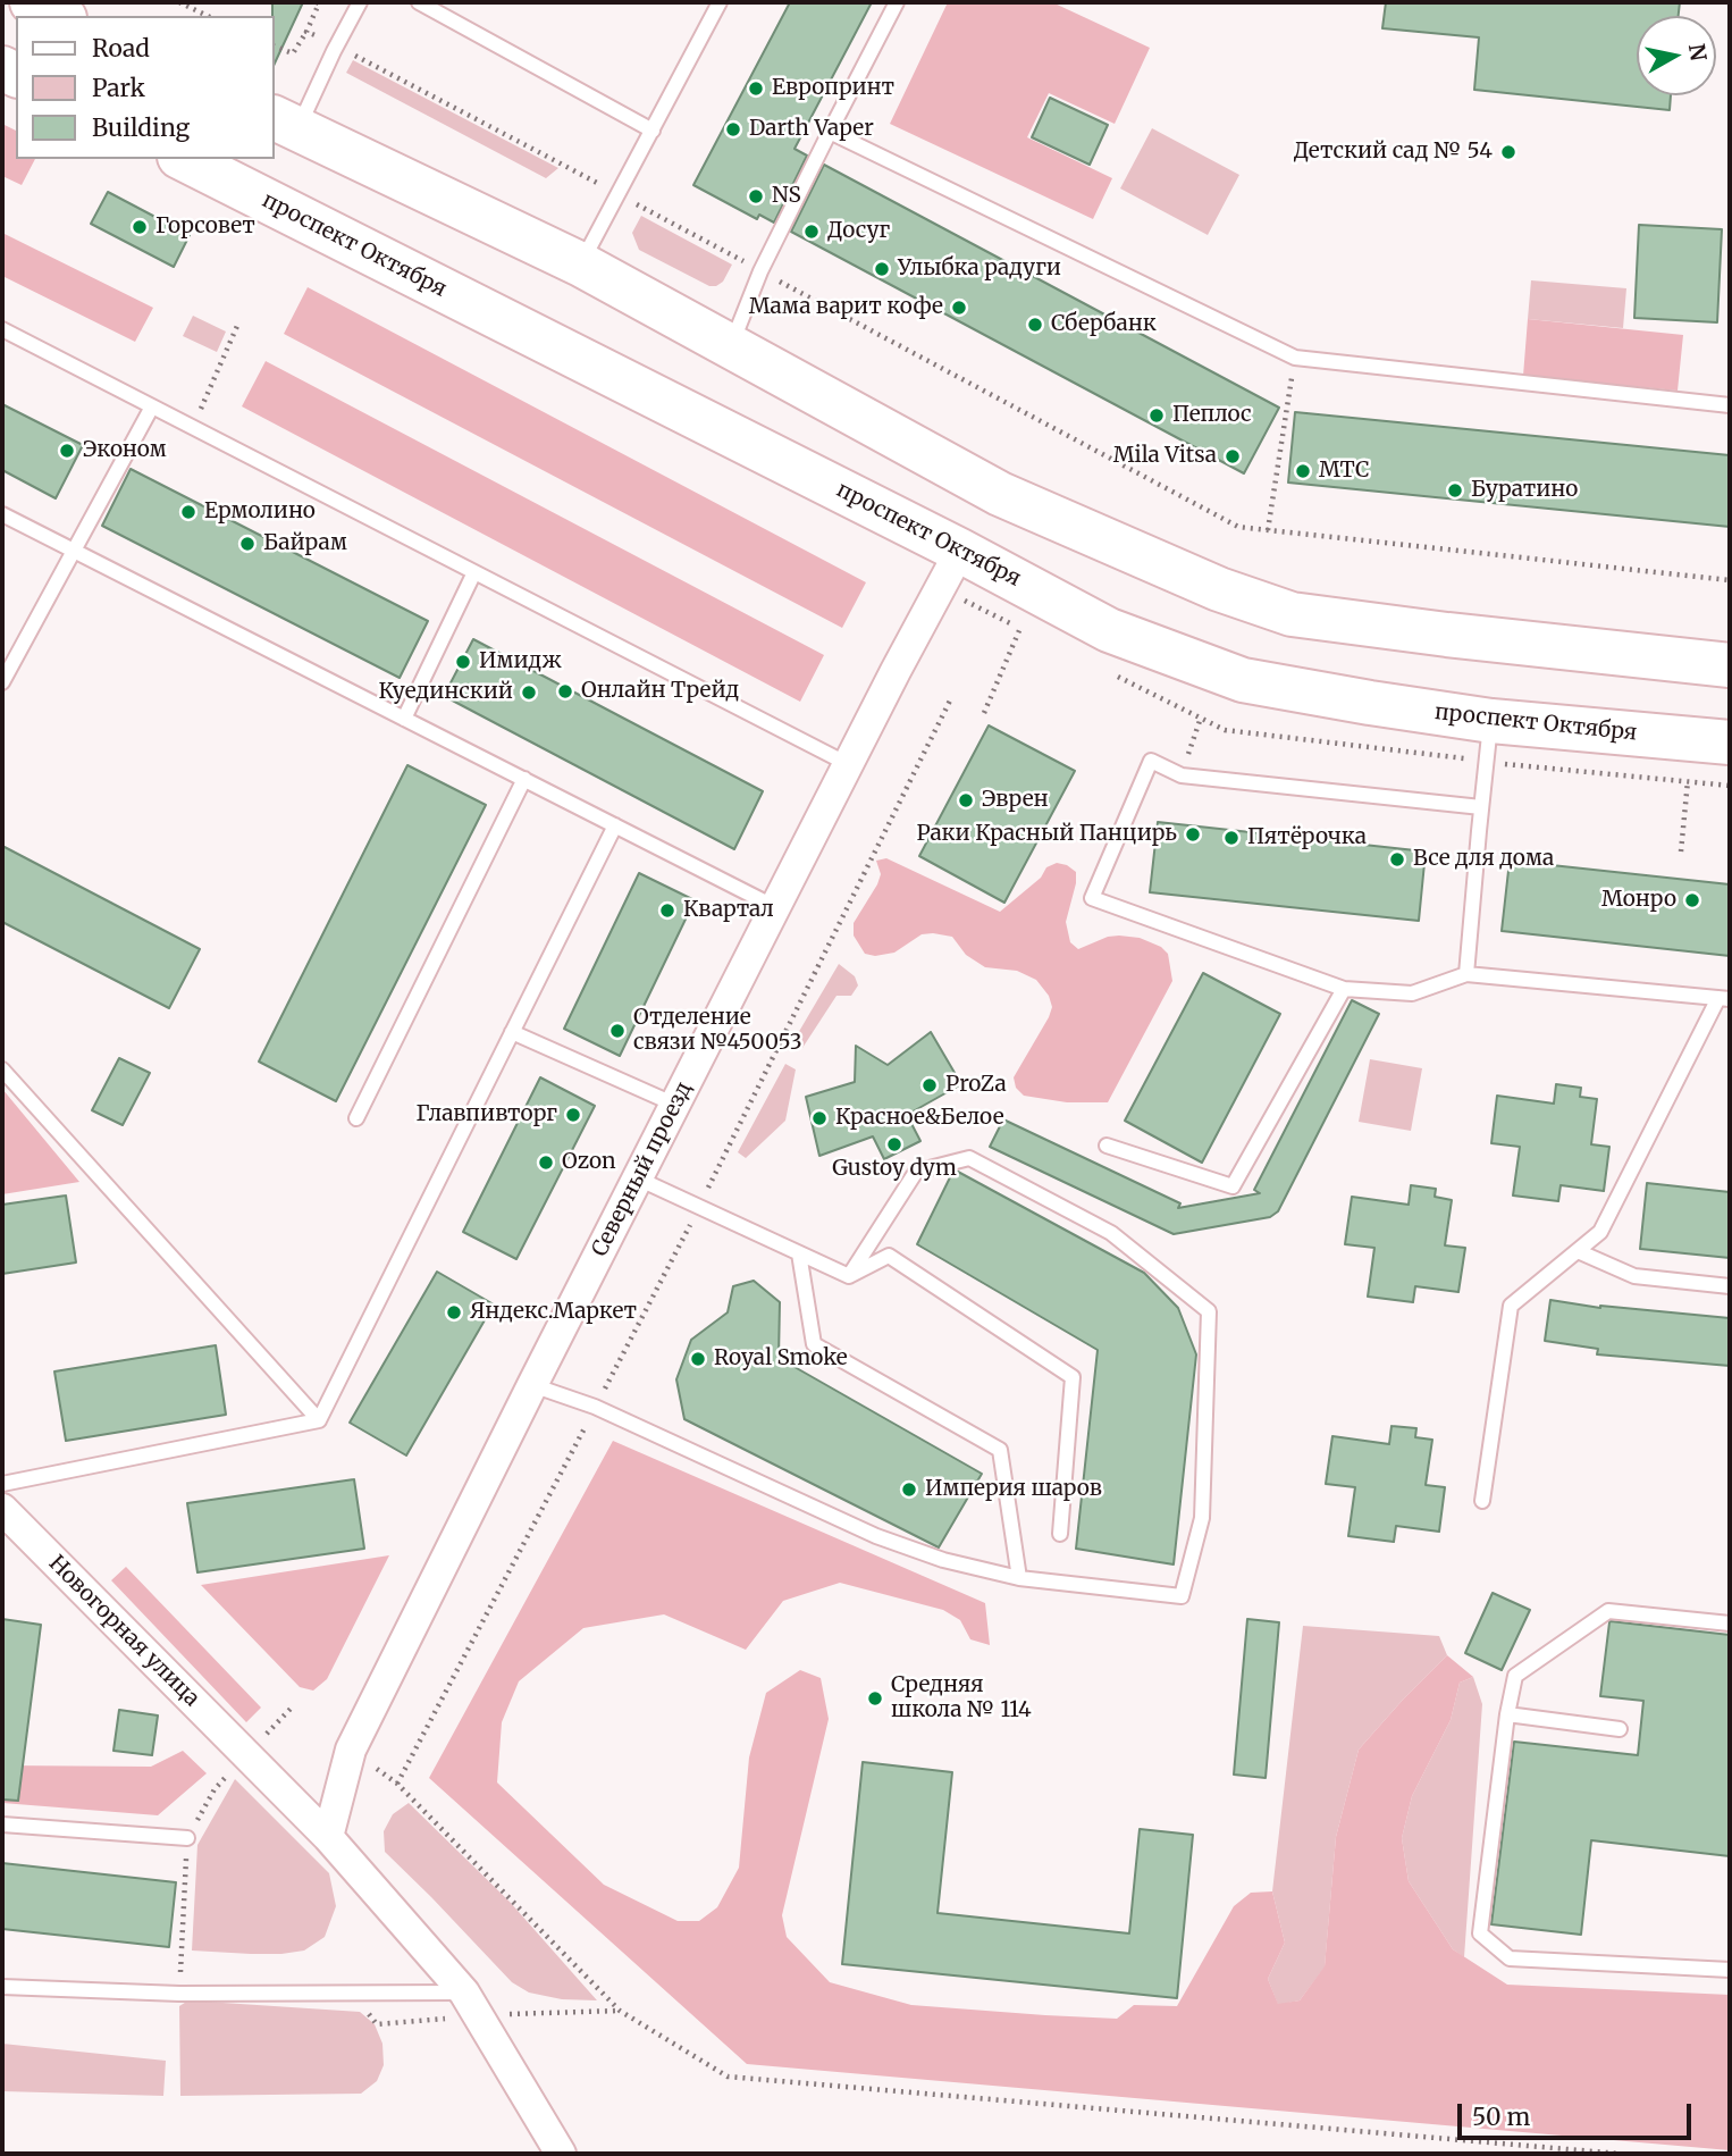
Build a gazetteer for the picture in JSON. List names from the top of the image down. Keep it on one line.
{"streets":{"main road":["проспект Октября"],"street":["Северный проезд","Новогорная улица"]},"crossings":[["проспект Октября","Северный проезд"],["Северный проезд","Новогорная улица"]],"places":["Европринт","Darth Vaper","Детский сад № 54","NS","Горсовет","Досуг","Улыбка радуги","Мама варит кофе","Сбербанк","Пеплос","Эконом","Mila Vitsa","МТС","Буратино","Ермолино","Байрам","Имидж","Онлайн Трейд","Куединский","Эврен","Раки Красный Панцирь","Пятёрочка","Все для дома","Монро","Квартал","Отделение связи №450053","ProZa","Главпивторг","Красное&Белое","Gustoy dym","Ozon","Яндекс.Маркет","Royal Smoke","Империя шаров","Средняя школа № 114"],"legend":["Road","Park","Building"],"scale_bar":"50 m","north":"right"}
